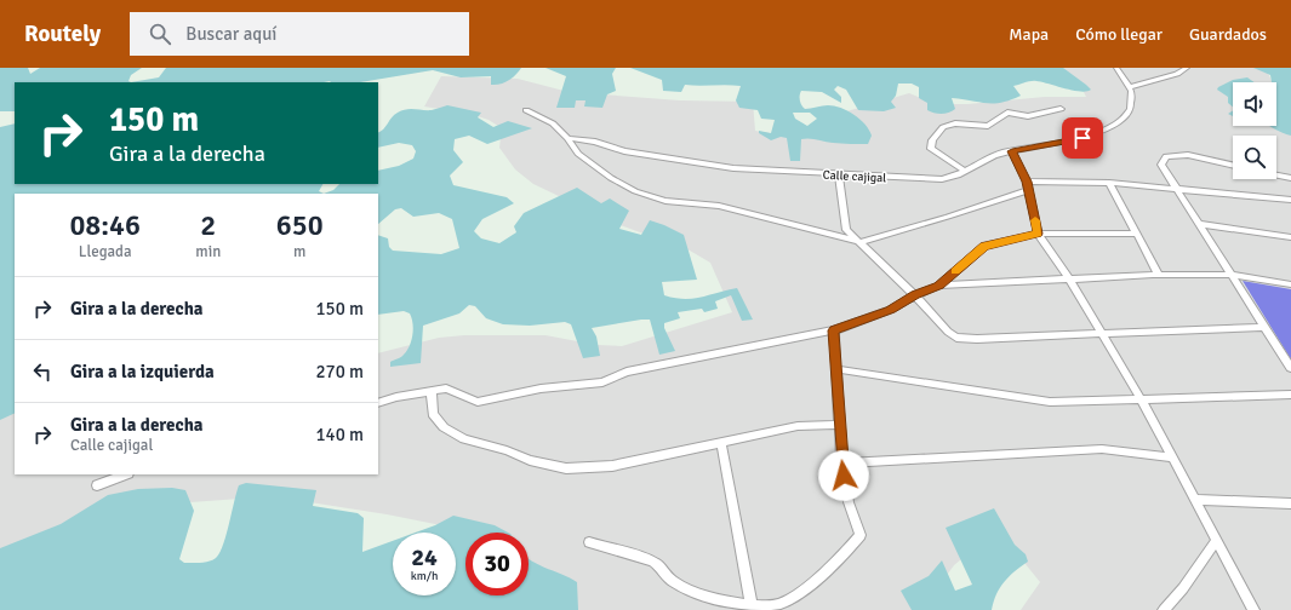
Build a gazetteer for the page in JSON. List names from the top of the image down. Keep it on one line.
{"streets":{"street":["Calle cajigal"]},"page":{"header":"Routely","search":"Buscar aquí","nav":["Mapa","Cómo llegar","Guardados"],"turn":["150 m","Gira a la derecha"],"eta":["08:46","Llegada","2","min","650","m"],"list":[{"name":"Gira a la derecha","value":"150 m"},{"name":"Gira a la izquierda","value":"270 m"},{"name":"Gira a la derecha","note":"Calle cajigal","value":"140 m"}],"speed":"24 km/h","limit":"30"}}
